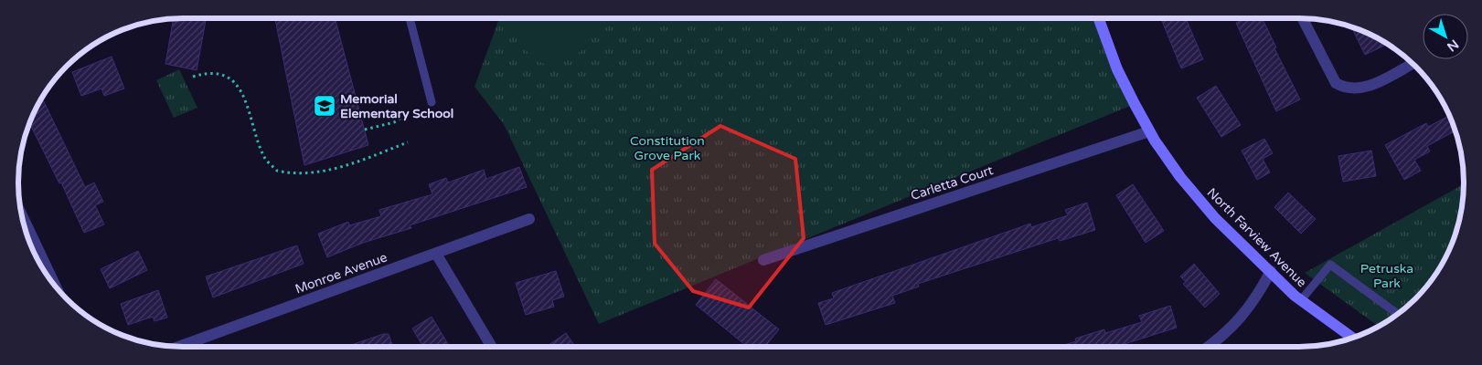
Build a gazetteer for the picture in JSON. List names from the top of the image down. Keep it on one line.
{"streets":{"street":["Carletta Court","North Farview Avenue","Monroe Avenue"]},"crossings":[["Carletta Court","North Farview Avenue"]],"parks":["Constitution Grove Park","Petruska Park"],"places":{"school or university":["Memorial Elementary School"]},"north":"bottom right"}
